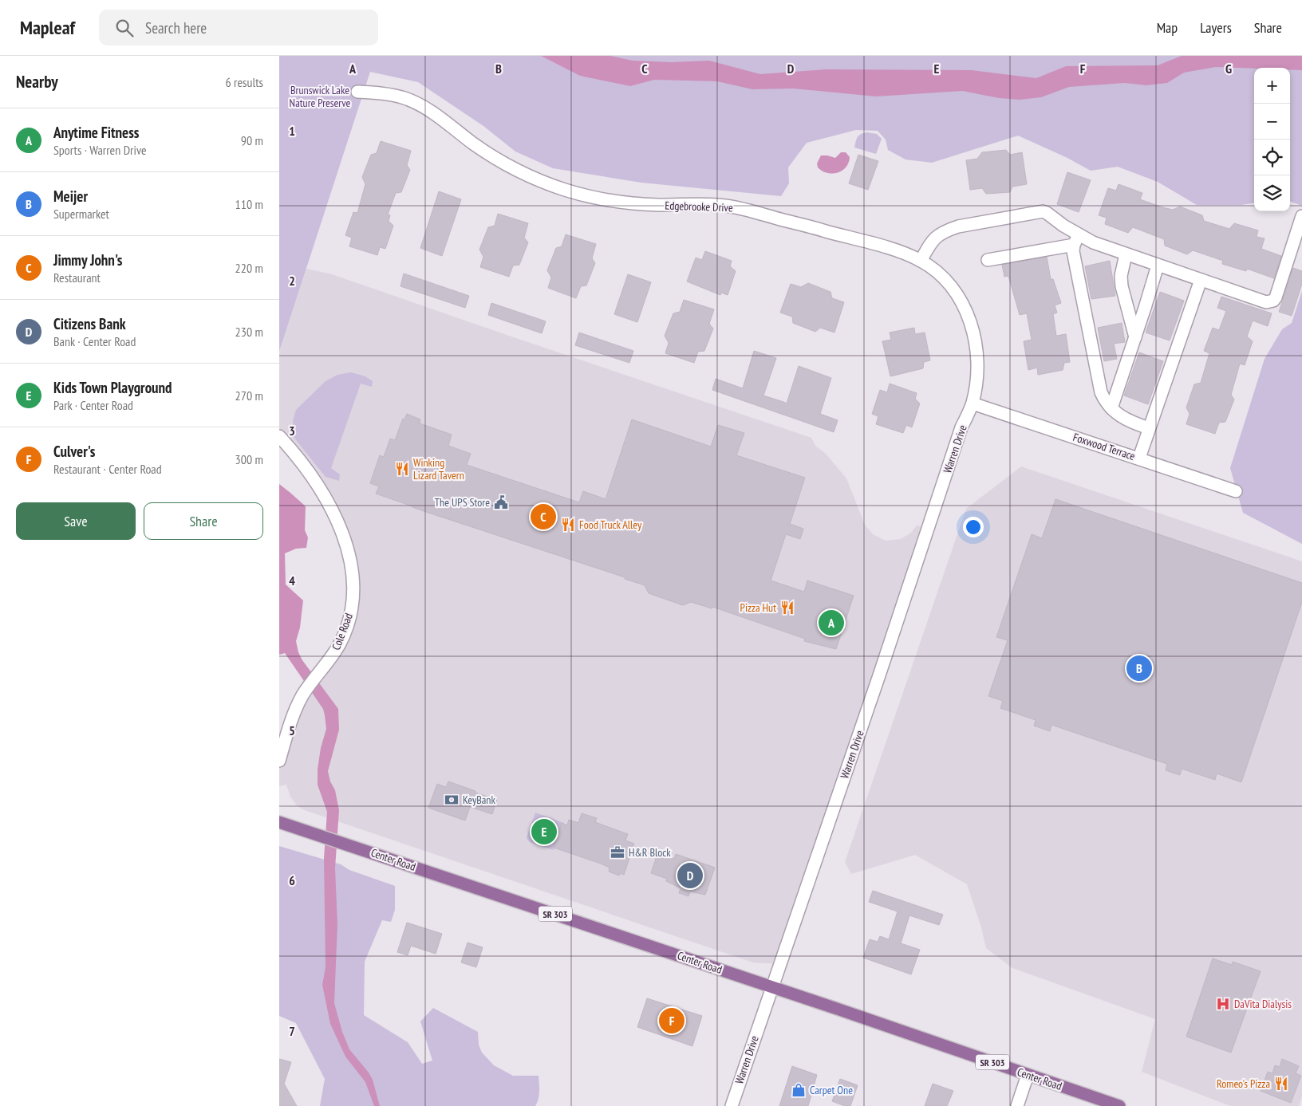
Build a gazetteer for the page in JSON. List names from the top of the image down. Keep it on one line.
{"streets":{"main road":["Center Road","SR 303"],"street":["Edgebrooke Drive","Foxwood Terrace","Warren Drive","Cole Road"]},"crossings":[["Edgebrooke Drive","Foxwood Terrace"],["Edgebrooke Drive","Warren Drive"],["Foxwood Terrace","Warren Drive"],["Warren Drive","Center Road"]],"parks":["Brunswick Lake Nature Preserve"],"places":{"restaurant":["Winking Lizard Tavern","Food Truck Alley","Pizza Hut","Romeo's Pizza"],"public building":["The UPS Store"],"bank":["KeyBank"],"office":["H&R Block"],"hospital":["DaVita Dialysis"],"shop":["Carpet One"]},"page":{"header":"Mapleaf","search":"Search here","nav":["Map","Layers","Share"],"heading":["Nearby","6 results"],"map_buttons":["+","−"],"list":[{"mark":"A","name":"Anytime Fitness","note":"Sports · Warren Drive","value":"90 m"},{"mark":"B","name":"Meijer","note":"Supermarket","value":"110 m"},{"mark":"C","name":"Jimmy John's","note":"Restaurant","value":"220 m"},{"mark":"D","name":"Citizens Bank","note":"Bank · Center Road","value":"230 m"},{"mark":"E","name":"Kids Town Playground","note":"Park · Center Road","value":"270 m"},{"mark":"F","name":"Culver's","note":"Restaurant · Center Road","value":"300 m"}],"buttons":["Save","Share"],"pins":["C","A","B","E","D","F"]},"grid":{"columns":["A","B","C","D","E","F","G"],"rows":["1","2","3","4","5","6","7"]}}
